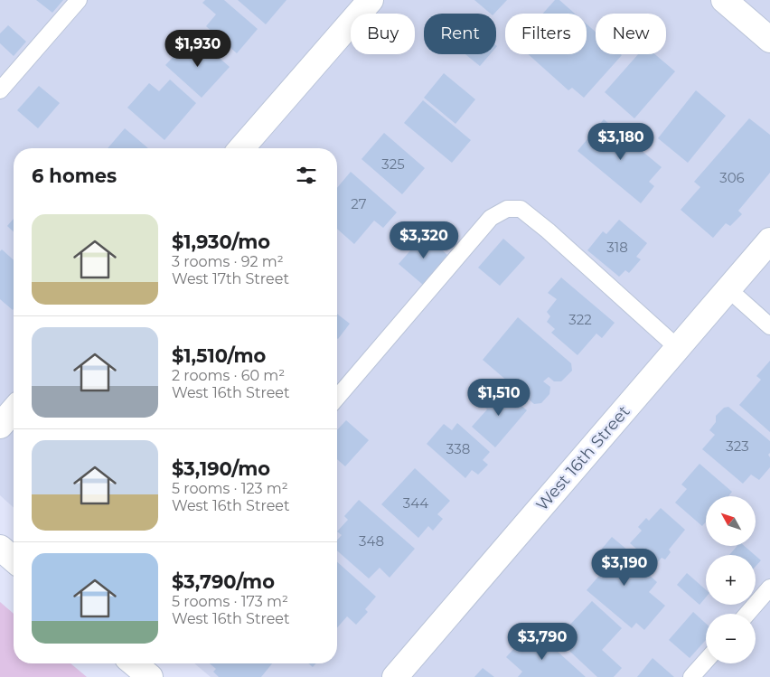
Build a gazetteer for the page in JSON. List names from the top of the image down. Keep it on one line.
{"streets":{"street":["West 16th Street"]},"house_numbers":["325","306","27","318","322","323","338","344","348"],"north":"top left","page":{"chip":["Buy","Rent","Filters","New"],"price":["$1,930","$3,180","$3,320","$1,510","$3,190","$3,790"],"heading":"6 homes","list":[{"name":"$1,930/mo","note":"3 rooms · 92 m² · West 17th Street"},{"name":"$1,510/mo","note":"2 rooms · 60 m² · West 16th Street"},{"name":"$3,190/mo","note":"5 rooms · 123 m² · West 16th Street"},{"name":"$3,790/mo","note":"5 rooms · 173 m² · West 16th Street"}],"map_buttons":["+","−"]}}
